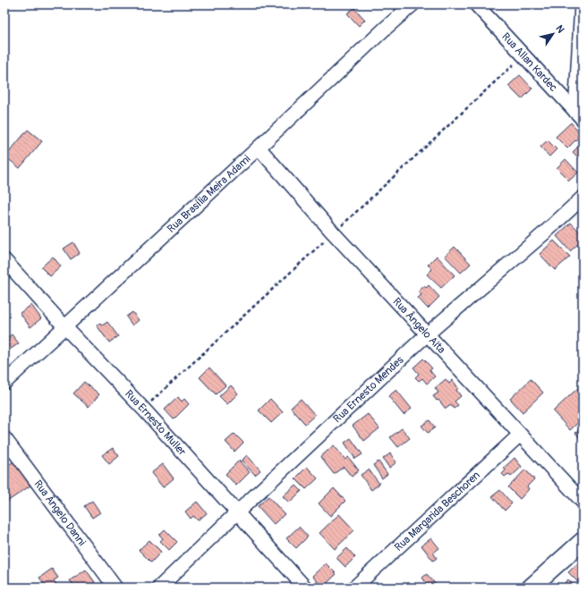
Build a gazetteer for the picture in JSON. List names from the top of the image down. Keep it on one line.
{"streets":{"street":["Rua Allan Kardec","Rua Brasília Meira Adami","Rua Ângelo Aita","Rua Ernesto Mendes","Rua Ernesto Muller","Rua Margarida Beschoren","Rua Ângelo Danni"]},"crossings":[["Rua Brasília Meira Adami","Rua Ângelo Aita"],["Rua Brasília Meira Adami","Rua Ernesto Muller"],["Rua Ângelo Aita","Rua Ernesto Mendes"],["Rua Ângelo Aita","Rua Margarida Beschoren"],["Rua Ernesto Mendes","Rua Ernesto Muller"]],"north":"top right"}
